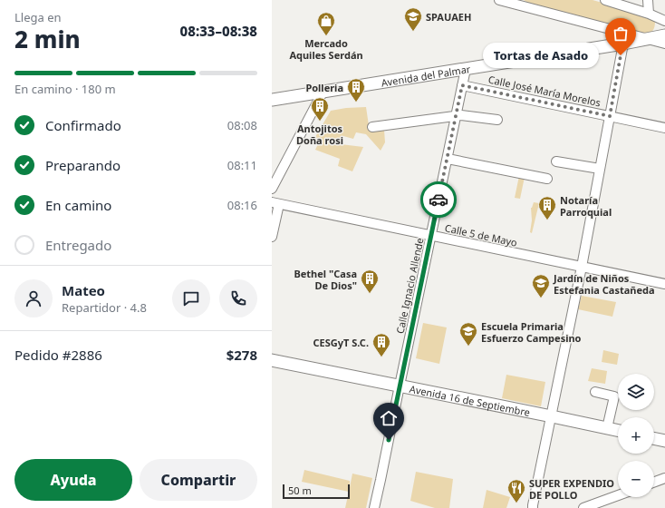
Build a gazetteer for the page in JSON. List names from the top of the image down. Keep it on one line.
{"streets":{"main road":["Avenida del Palmar","Avenida 16 de Septiembre"],"street":["Calle José María Morelos","Calle 5 de Mayo","Calle Ignacio Allende"]},"crossings":[["Avenida del Palmar","Calle Ignacio Allende"],["Calle José María Morelos","Calle Ignacio Allende"],["Calle 5 de Mayo","Calle Ignacio Allende"],["Calle Ignacio Allende","Avenida 16 de Septiembre"]],"places":{"school or university":["SPAUAEH","Jardín de Niños Estefania Castañeda","Escuela Primaria Esfuerzo Campesino"],"shop":["Mercado Aquiles Serdán"],"other":["Tortas de Asado"],"building":["Polleria","Antojitos Doña rosi","Notaría Parroquial","Bethel \"Casa De Dios\"","CESGyT S.C."],"restaurant":["SUPER EXPENDIO DE POLLO"]},"scale_bar":"50 m","page":{"heading":["2 min","Llega en","08:33–08:38"],"panel":["Mateo","Repartidor · 4.8","Pedido #2886","$278"],"bubble":"Tortas de Asado","bar":"En camino · 180 m","list":[["Confirmado","08:08"],["Preparando","08:11"],["En camino","08:16"],"Entregado"],"map_buttons":["+","−"],"buttons":["Ayuda","Compartir"],"scale":"50 m"}}
